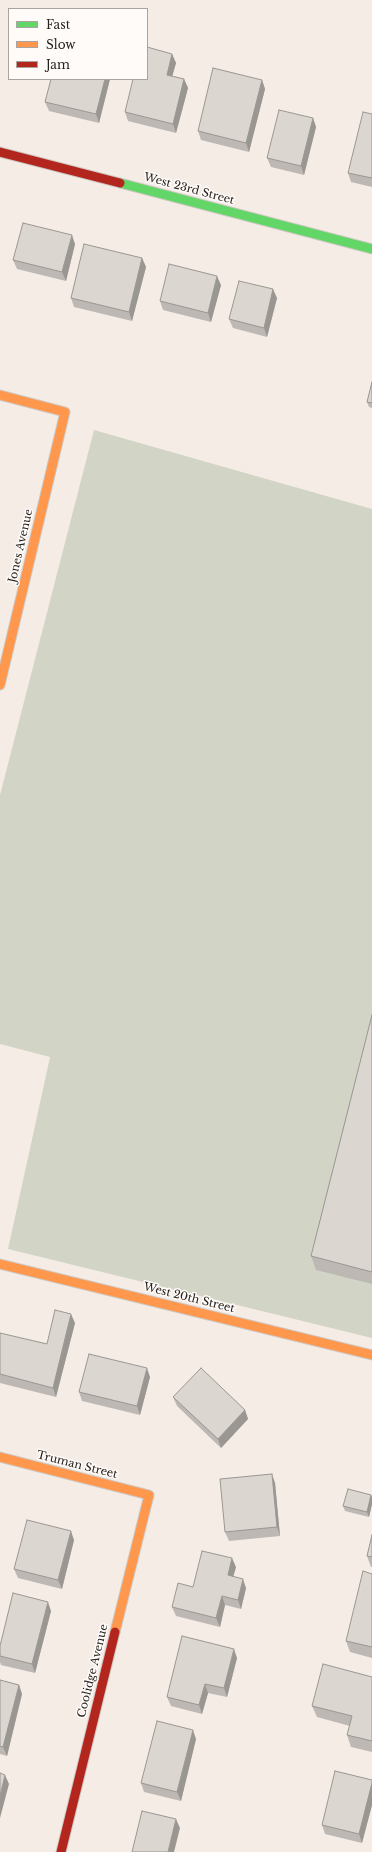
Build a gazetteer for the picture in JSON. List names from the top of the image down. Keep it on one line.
{"streets":{"street":["West 23rd Street","Jones Avenue","West 20th Street","Truman Street","Coolidge Avenue"]},"crossings":[["Truman Street","Coolidge Avenue"]],"legend":["Fast","Slow","Jam"]}
